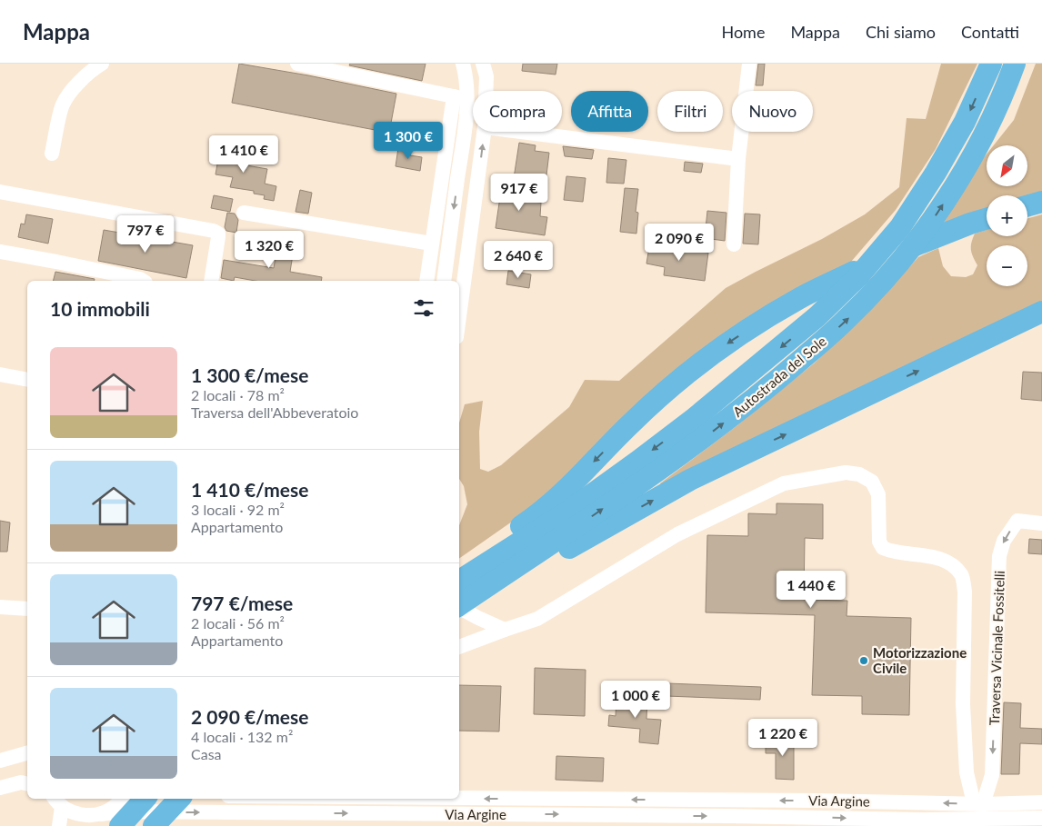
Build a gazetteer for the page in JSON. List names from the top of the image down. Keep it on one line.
{"streets":{"highway":["Autostrada del Sole"],"street":["Traversa Vicinale Fossitelli","Via Argine"]},"crossings":[["Traversa Vicinale Fossitelli","Via Argine"]],"one_way":["Traversa Vicinale Fossitelli"],"places":["Motorizzazione Civile"],"north":"bottom left","page":{"header":"Mappa","nav":["Home","Mappa","Chi siamo","Contatti"],"chip":["Compra","Affitta","Filtri","Nuovo"],"price":["1 300 €","1 410 €","917 €","797 €","2 090 €","1 320 €","2 640 €","1 440 €","1 000 €","1 220 €"],"map_buttons":["+","−"],"heading":"10 immobili","list":[{"name":"1 300 €/mese","note":"2 locali · 78 m² · Traversa dell'Abbeveratoio"},{"name":"1 410 €/mese","note":"3 locali · 92 m² · Appartamento"},{"name":"797 €/mese","note":"2 locali · 56 m² · Appartamento"},{"name":"2 090 €/mese","note":"4 locali · 132 m² · Casa"}]}}
